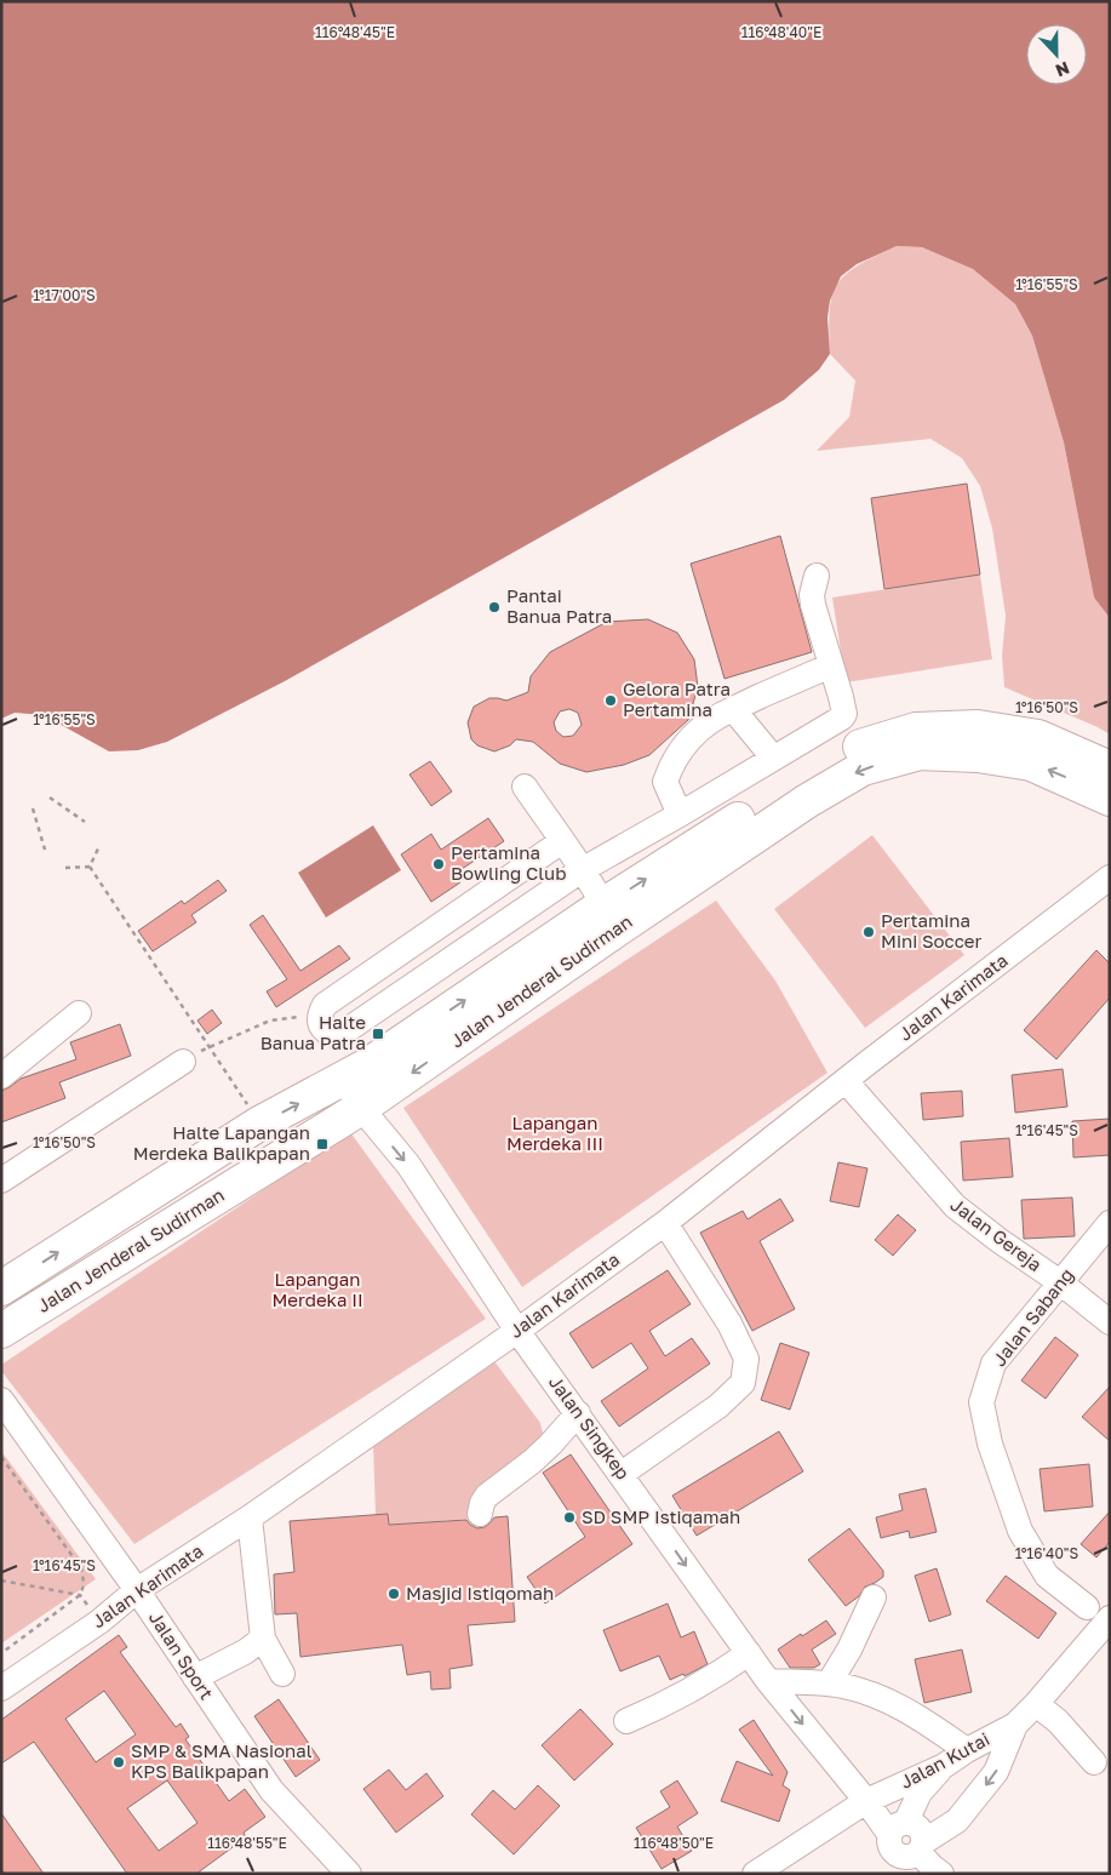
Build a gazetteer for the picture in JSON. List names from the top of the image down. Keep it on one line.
{"streets":{"highway":["Jalan Jenderal Sudirman"],"street":["Jalan Karimata","Jalan Gereja","Jalan Sabang","Jalan Singkep","Jalan Sport","Jalan Kutai"]},"crossings":[["Jalan Jenderal Sudirman","Jalan Singkep"],["Jalan Karimata","Jalan Gereja"],["Jalan Karimata","Jalan Singkep"],["Jalan Karimata","Jalan Sport"],["Jalan Gereja","Jalan Sabang"],["Jalan Singkep","Jalan Kutai"]],"one_way":["Jalan Singkep"],"parks":["Lapangan Merdeka III","Lapangan Merdeka II"],"places":{"other":["Pantai Banua Patra","Gelora Patra Pertamina","Pertamina Bowling Club","Pertamina Mini Soccer","SD SMP Istiqamah","Masjid Istiqomah","SMP & SMA Nasional KPS Balikpapan"],"transit":["Halte Banua Patra","Halte Lapangan Merdeka Balikpapan"]},"north":"bottom","coordinates":["116°48'45\"E","116°48'40\"E","1°16'55\"S","1°17'00\"S","1°16'50\"S","1°16'45\"S","1°16'40\"S","116°48'55\"E","116°48'50\"E"]}
